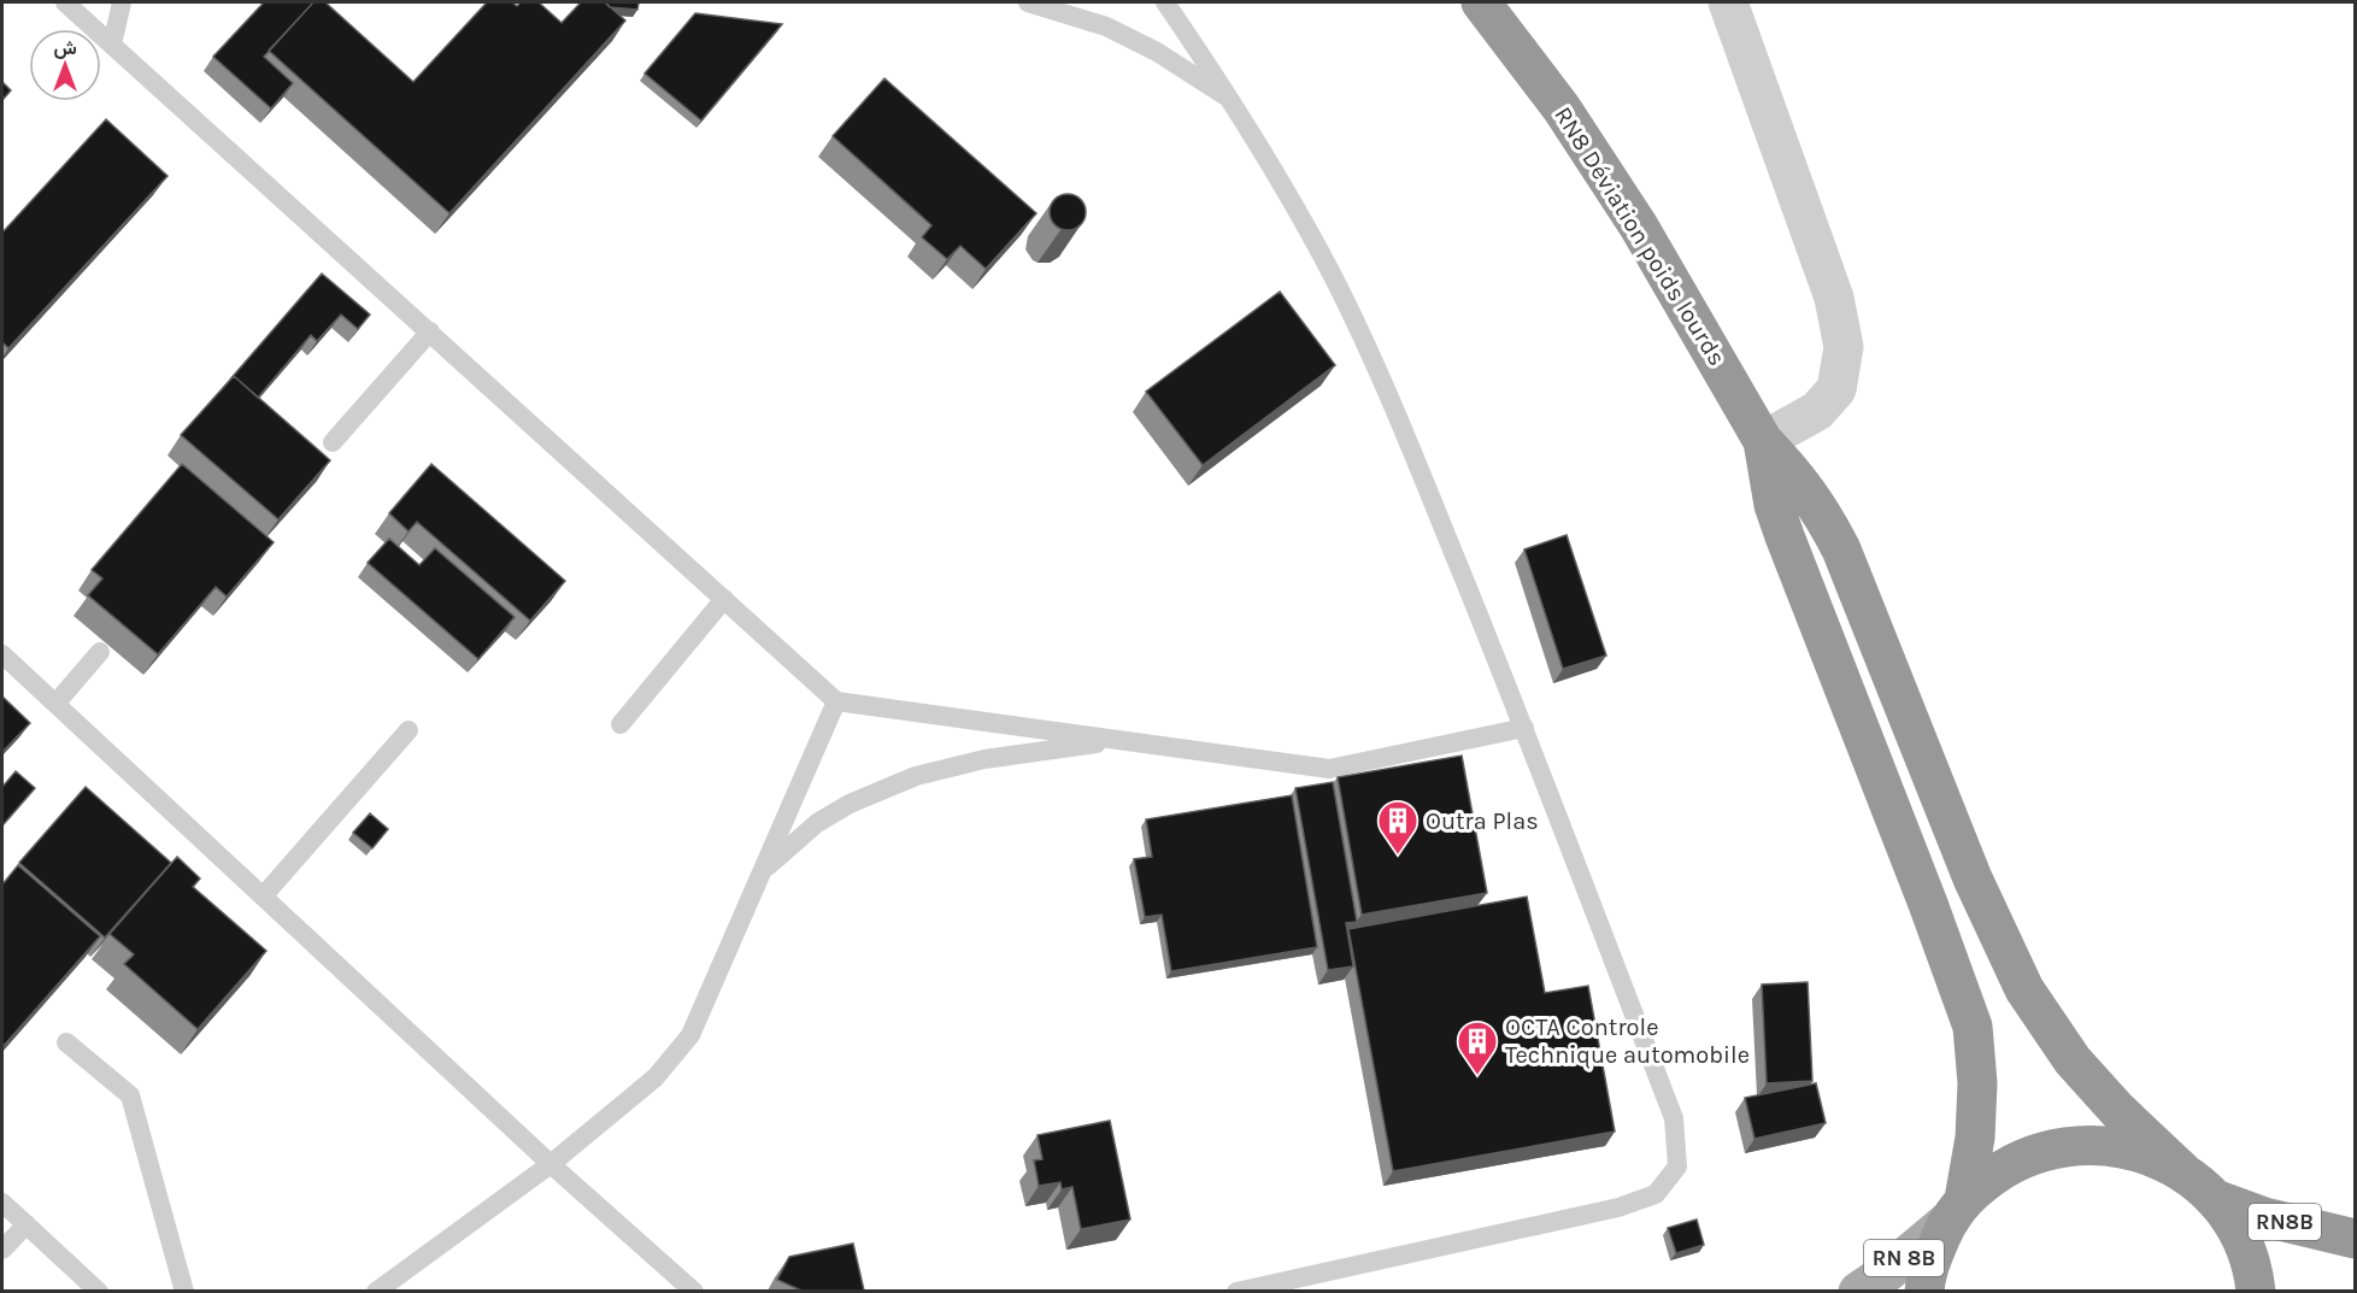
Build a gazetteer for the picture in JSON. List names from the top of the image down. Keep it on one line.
{"streets":{"highway":["RN8 Déviation poids lourds","RN8B"],"main road":["RN 8B"]},"places":{"building":["Outra Plas","OCTA Controle Technique automobile"]},"north":"top"}
